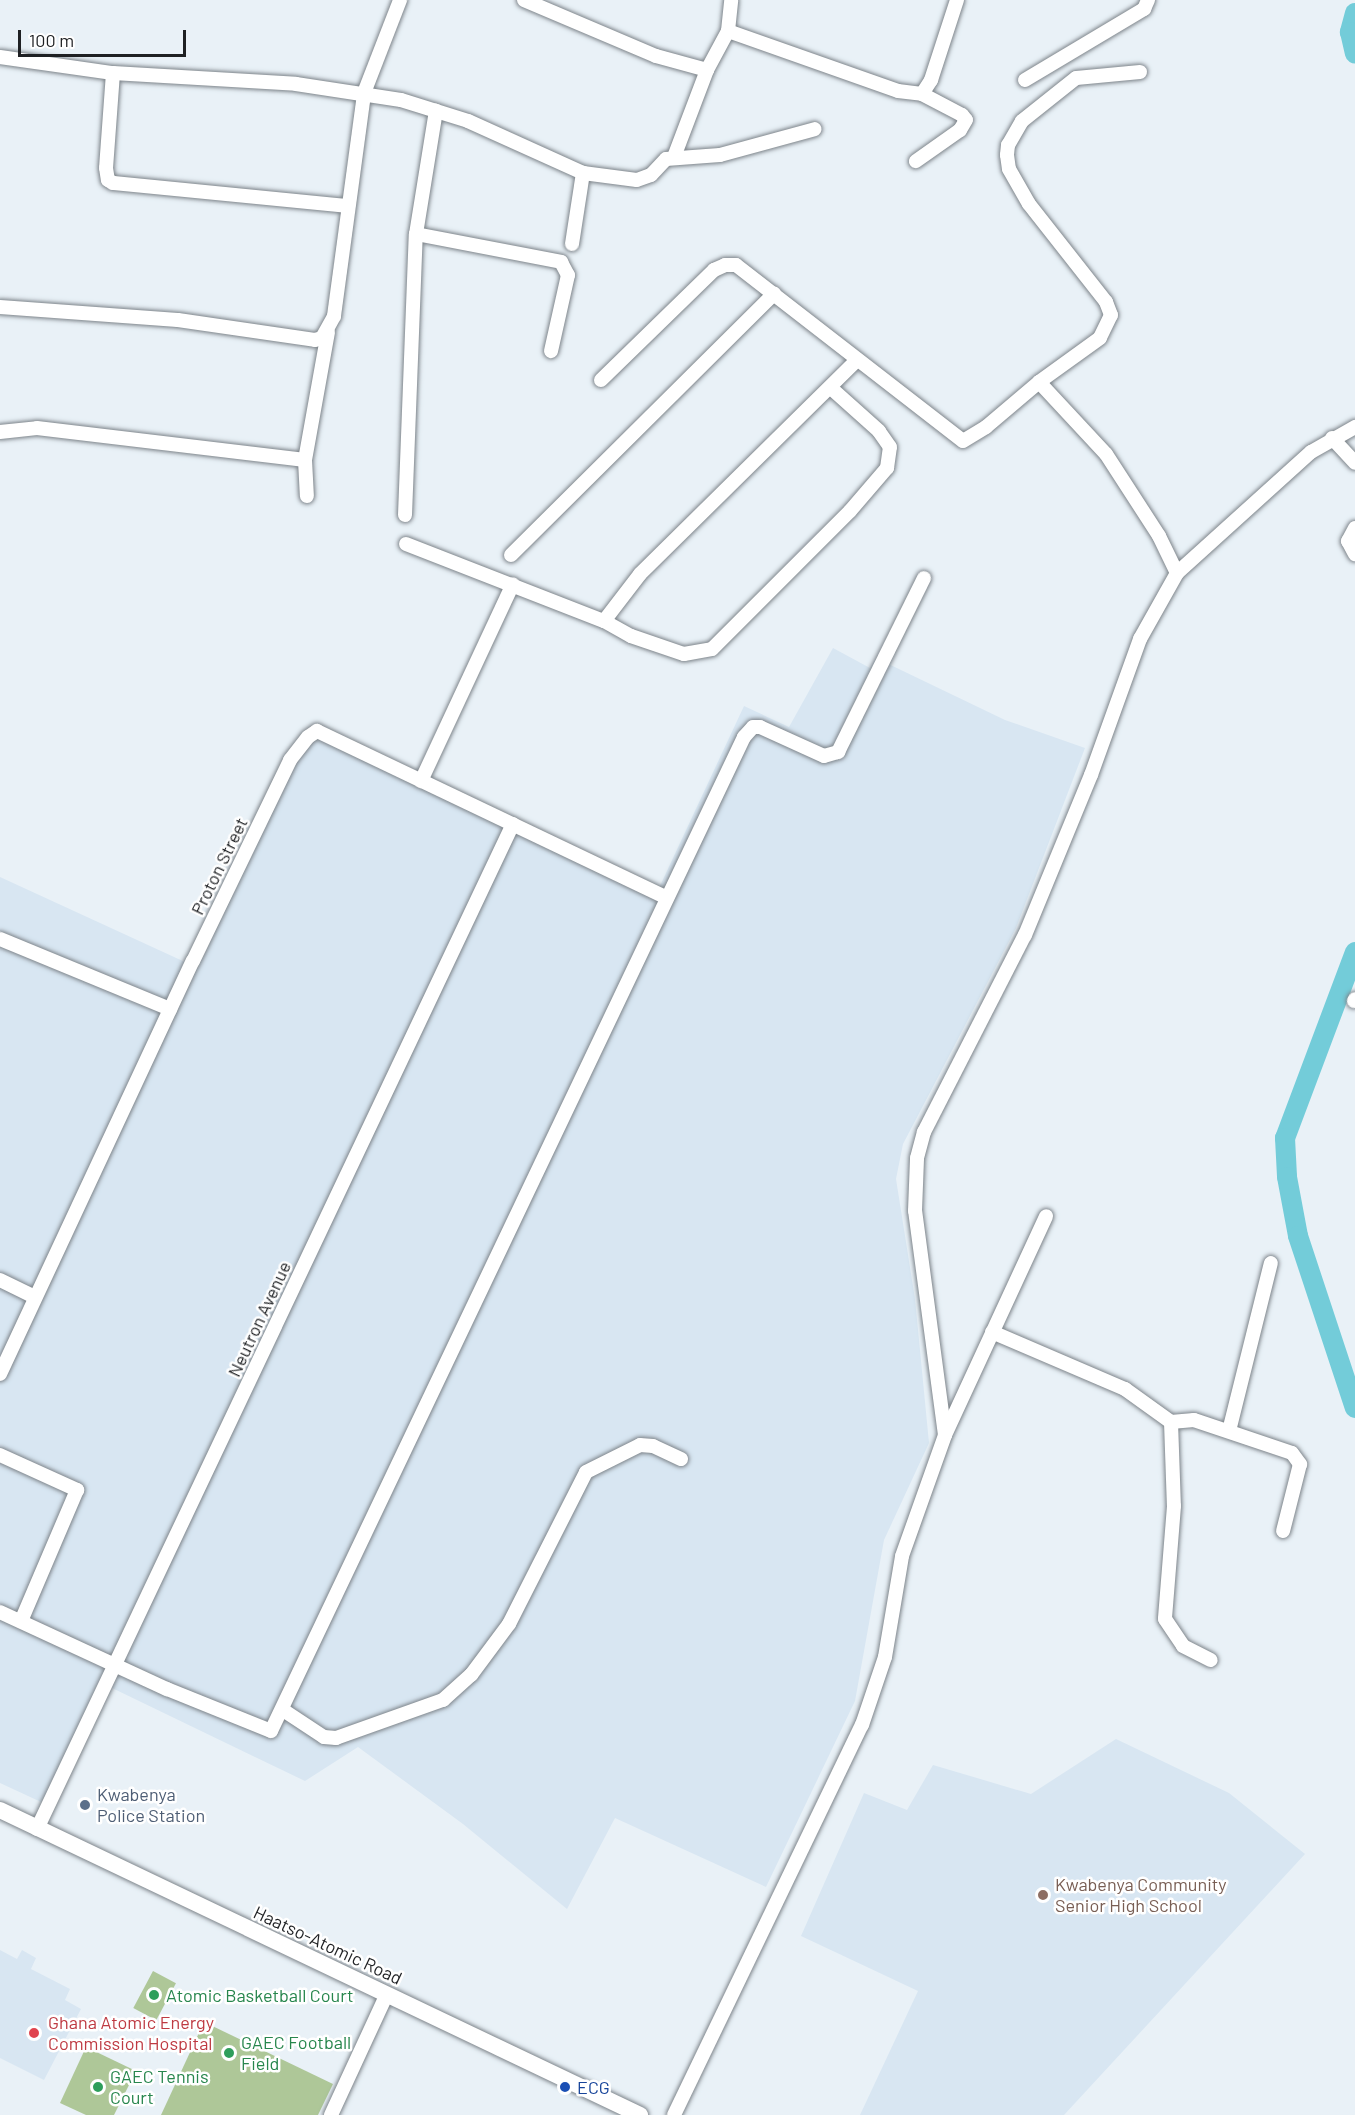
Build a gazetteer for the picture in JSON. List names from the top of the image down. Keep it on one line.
{"streets":{"main road":["Haatso-Atomic Road"],"street":["Proton Street","Neutron Avenue"]},"crossings":[["Proton Street","Neutron Avenue"],["Neutron Avenue","Haatso-Atomic Road"]],"places":["Kwabenya Police Station","Kwabenya Community Senior High School","Atomic Basketball Court","Ghana Atomic Energy Commission Hospital","GAEC Football Field","GAEC Tennis Court","ECG"],"scale_bar":"100 m"}
